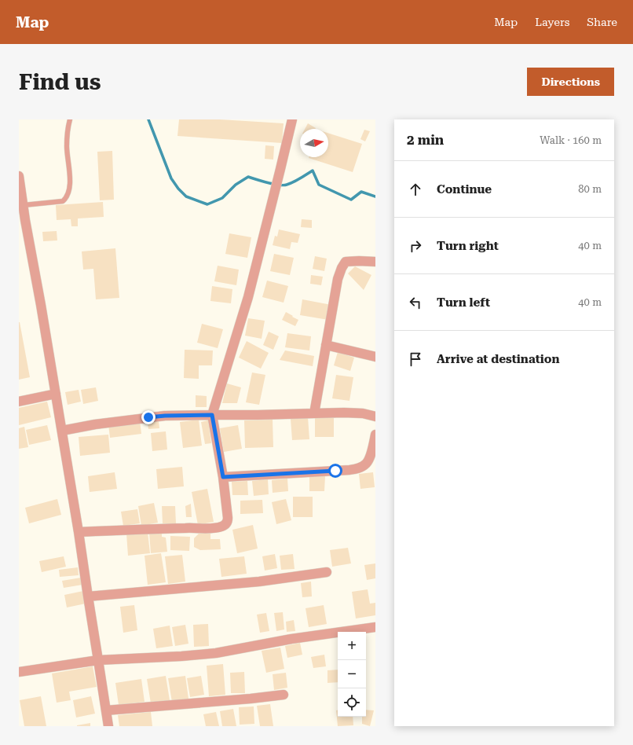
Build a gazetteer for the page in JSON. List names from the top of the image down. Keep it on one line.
{"north":"right","page":{"header":"Map","nav":["Map","Layers","Share"],"buttons":"Directions","title":"Find us","heading":["2 min","Walk · 160 m"],"list":[["Continue","80 m"],["Turn right","40 m"],["Turn left","40 m"],"Arrive at destination"],"map_buttons":["+","−"]}}
